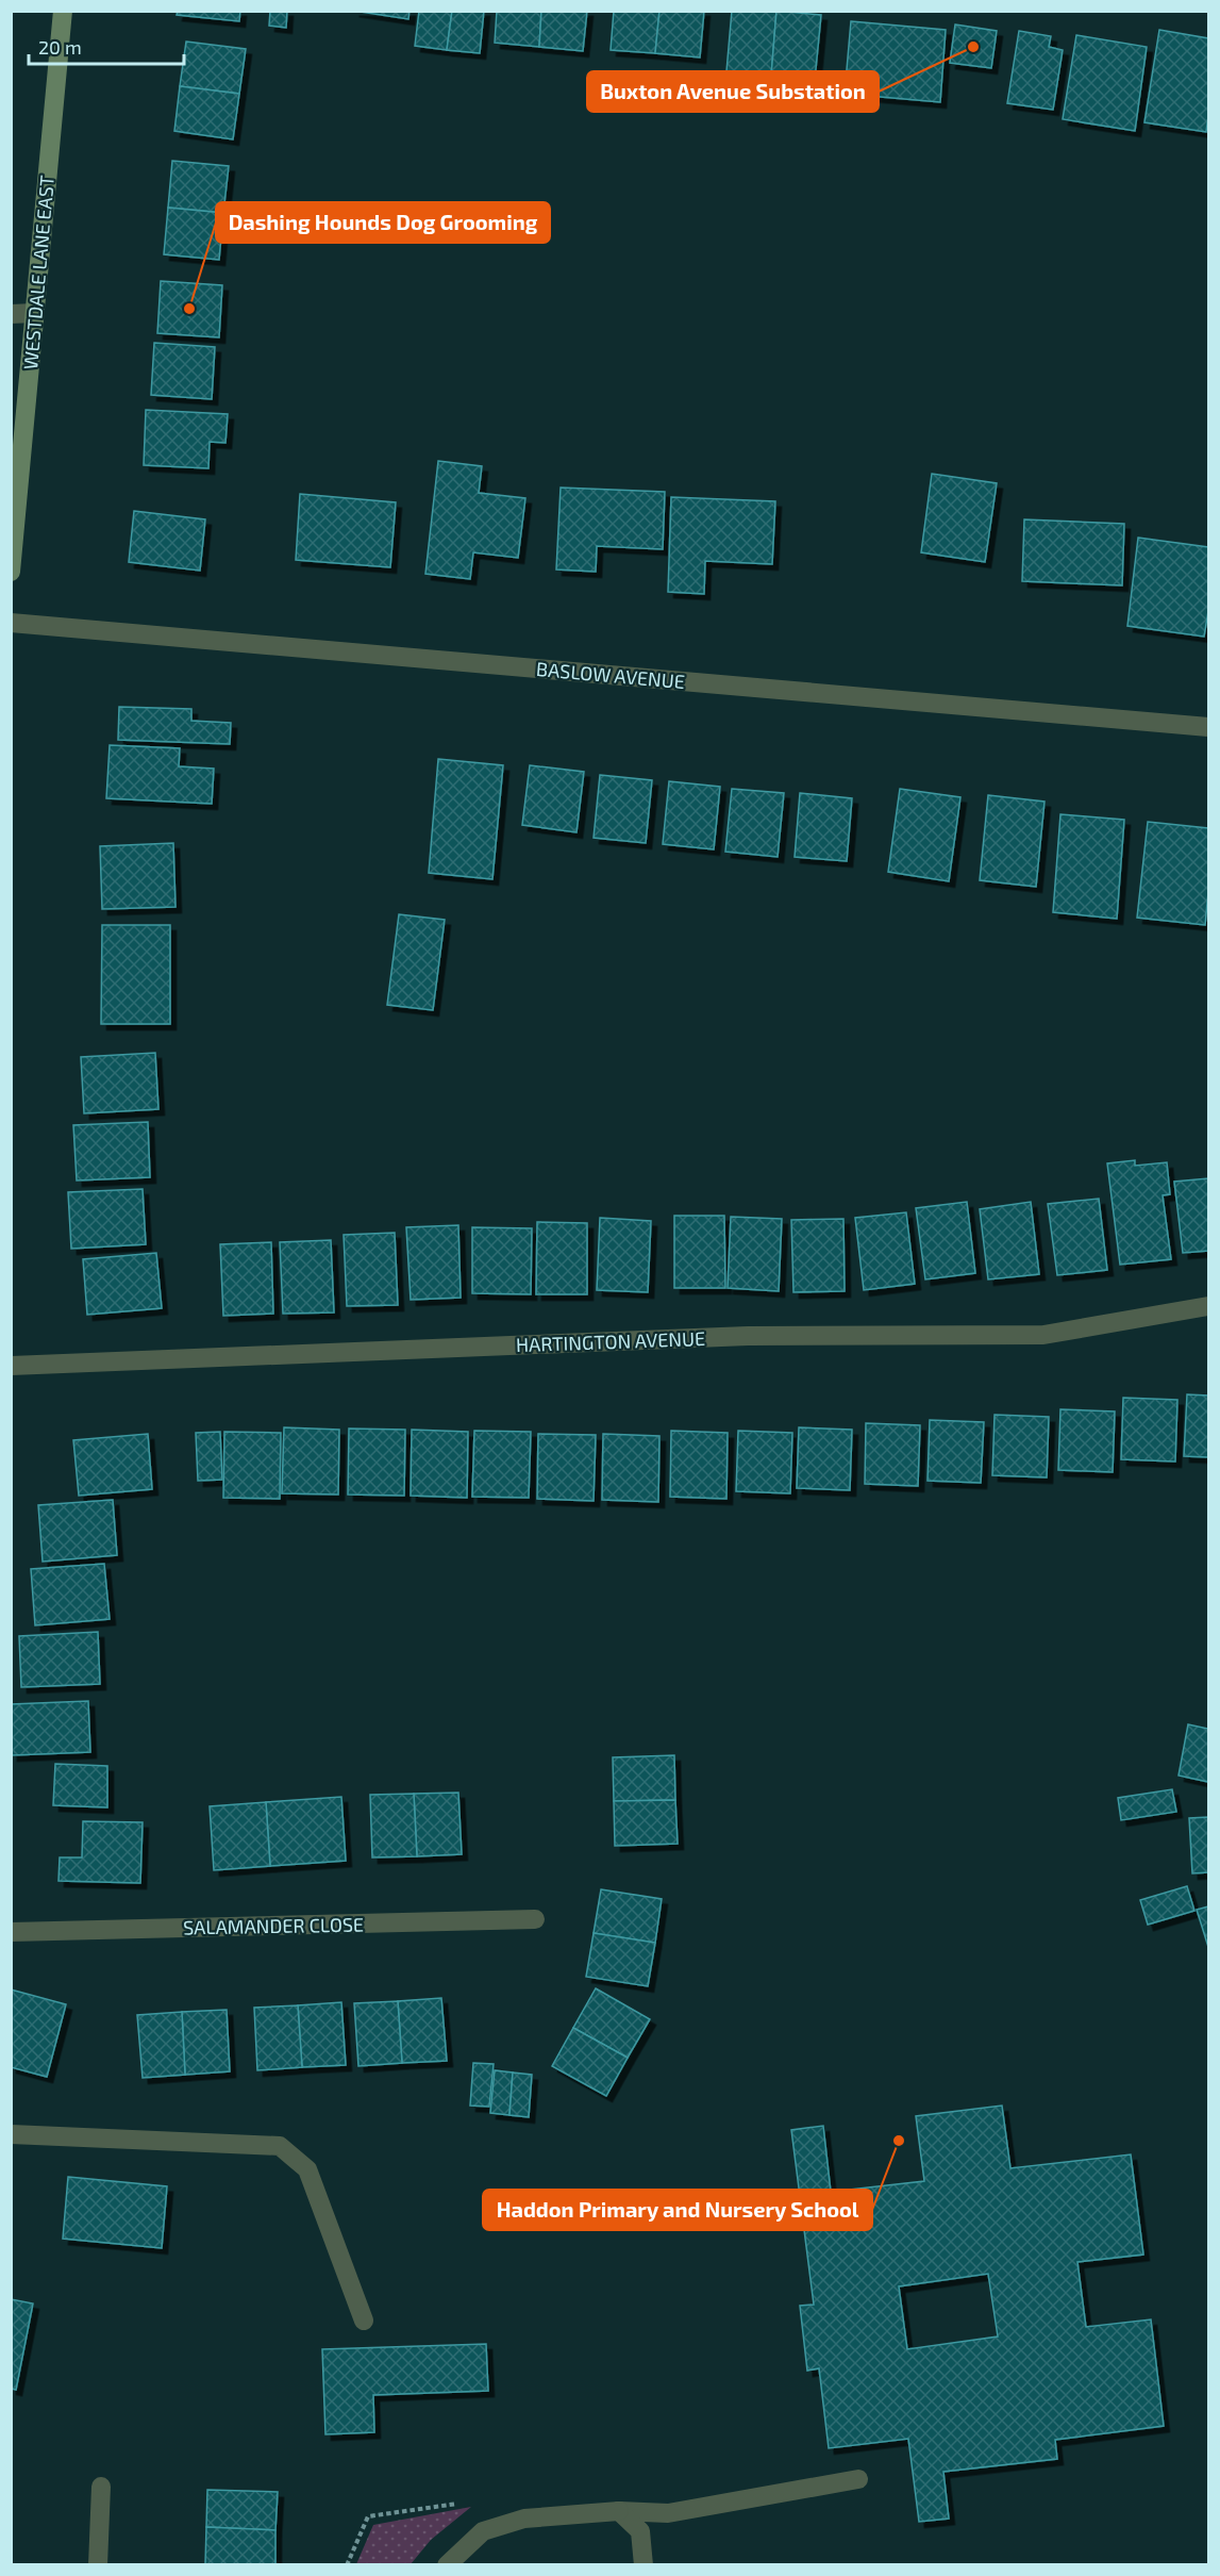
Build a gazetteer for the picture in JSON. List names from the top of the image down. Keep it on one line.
{"streets":{"street":["WESTDALE LANE EAST","BASLOW AVENUE","HARTINGTON AVENUE","SALAMANDER CLOSE"]},"places":["Buxton Avenue Substation","Dashing Hounds Dog Grooming","Haddon Primary and Nursery School"],"scale_bar":"20 m"}
